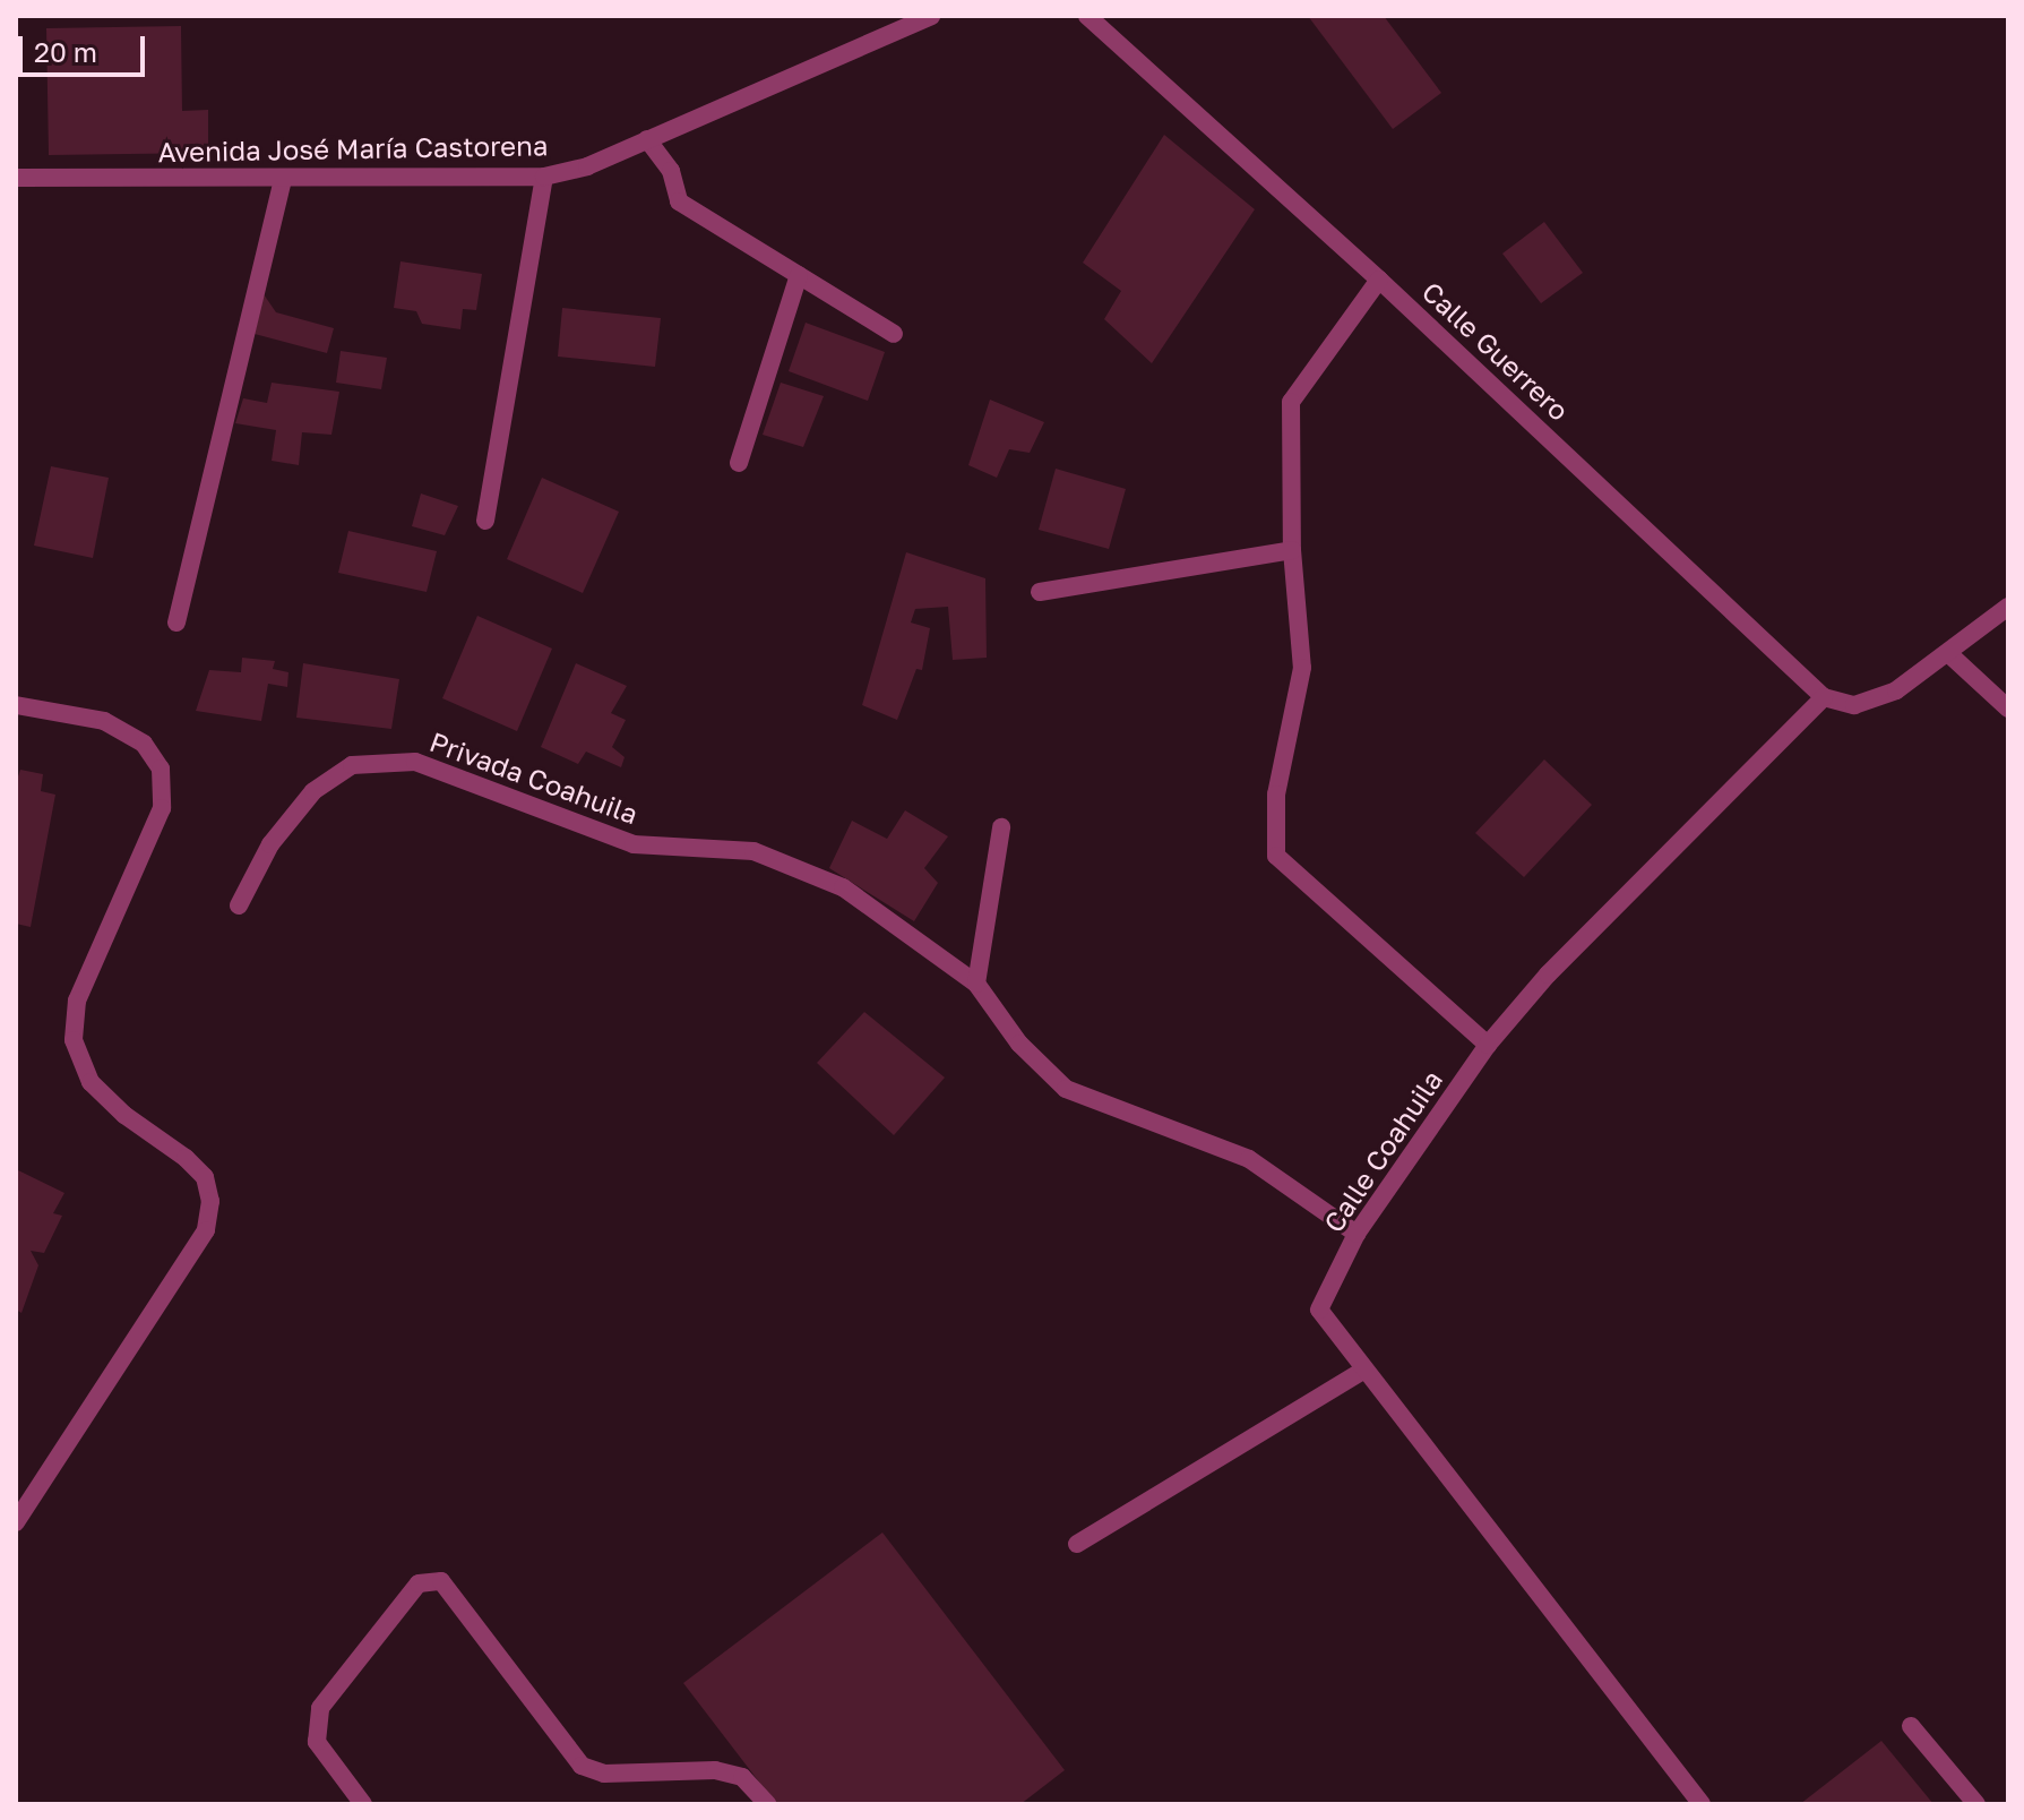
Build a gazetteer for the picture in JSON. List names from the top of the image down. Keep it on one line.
{"streets":{"street":["Avenida José María Castorena","Calle Guerrero","Privada Coahuila","Calle Coahuila"]},"crossings":[["Calle Guerrero","Calle Coahuila"],["Privada Coahuila","Calle Coahuila"]],"scale_bar":"20 m"}
